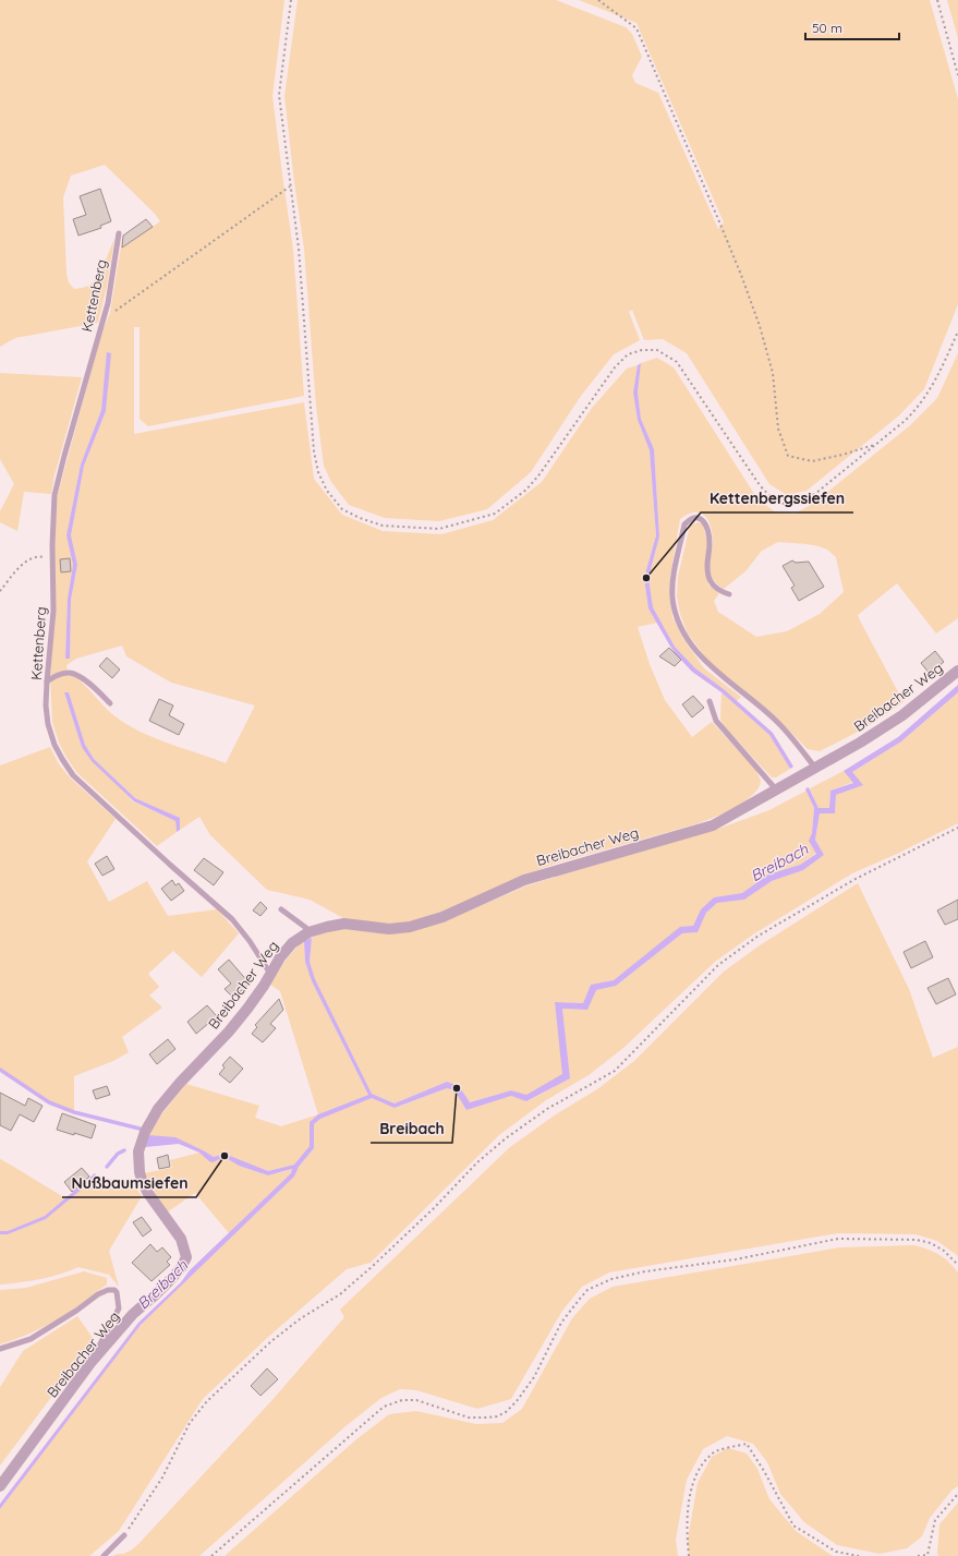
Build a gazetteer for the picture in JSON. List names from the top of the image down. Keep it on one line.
{"streets":{"street":["Breibacher Weg"],"lane":["Kettenberg"]},"crossings":[["Kettenberg","Breibacher Weg"]],"water":["Breibach"],"places":["Kettenbergssiefen","Breibach","Nußbaumsiefen"],"scale_bar":"50 m"}
